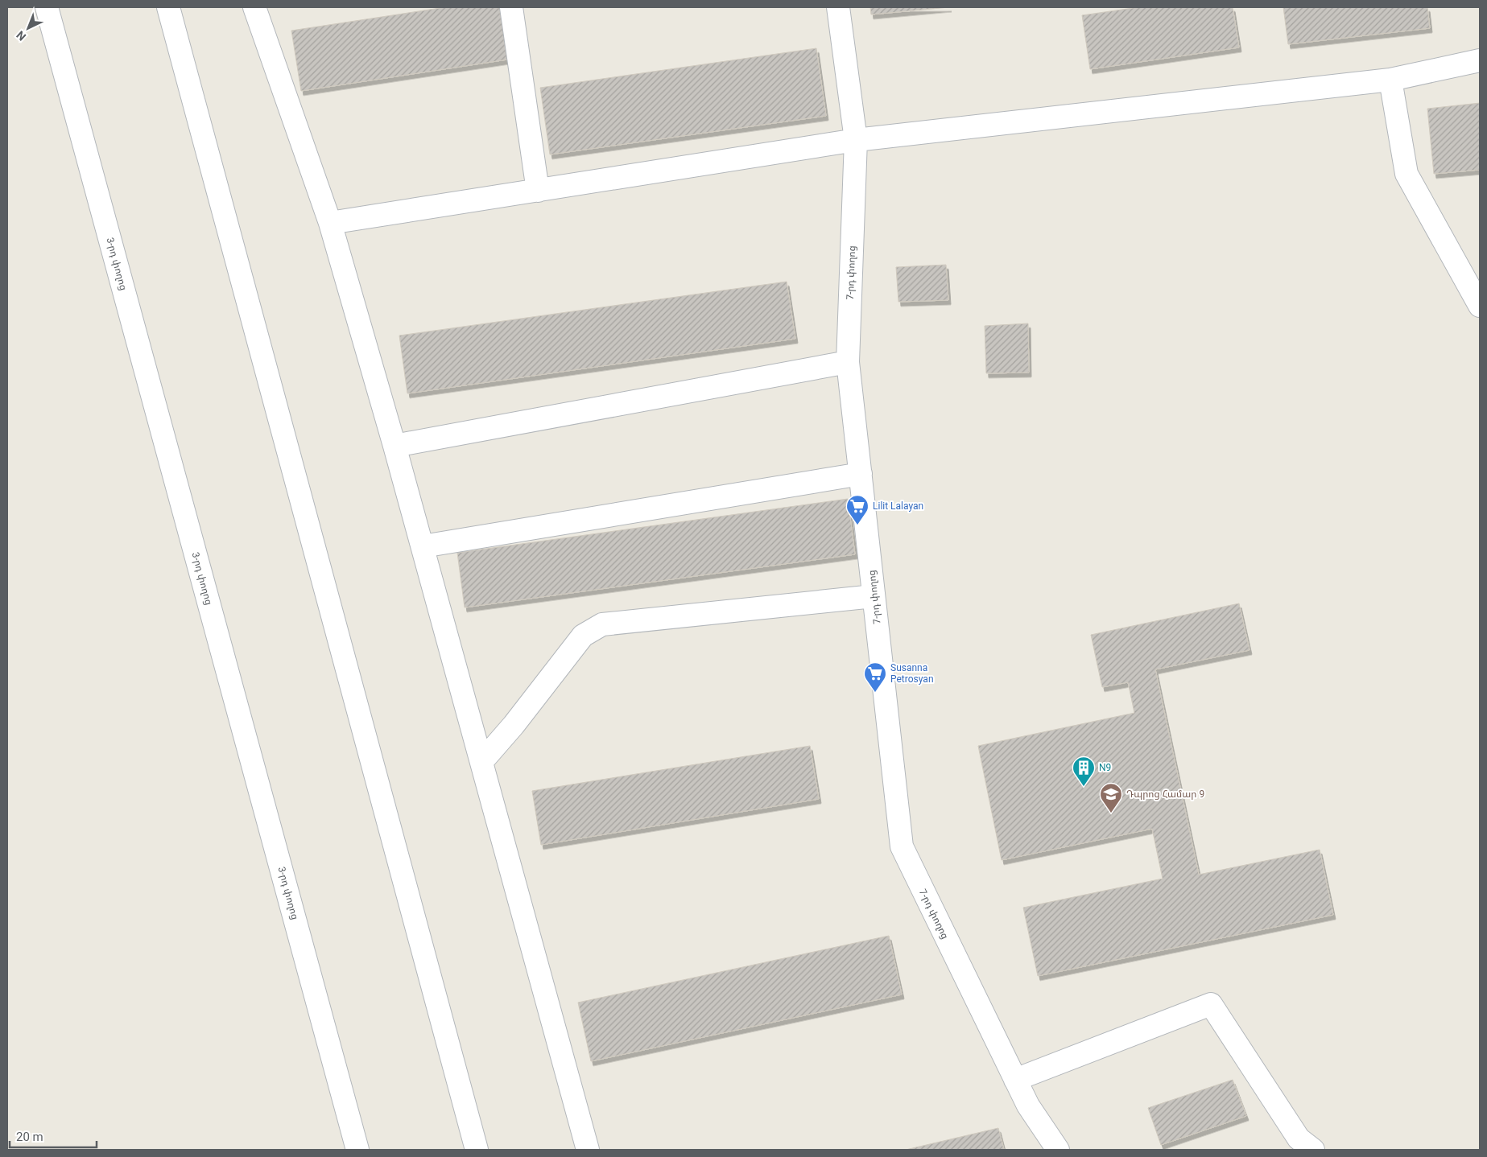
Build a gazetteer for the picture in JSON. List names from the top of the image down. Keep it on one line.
{"streets":{"street":["3-րդ փողոց","7-րդ փողոց"]},"places":{"supermarket":["Lilit Lalayan","Susanna Petrosyan"],"building":["N9"],"school or university":["Դպրոց Համար 9"]},"scale_bar":"20 m","north":"bottom left"}
